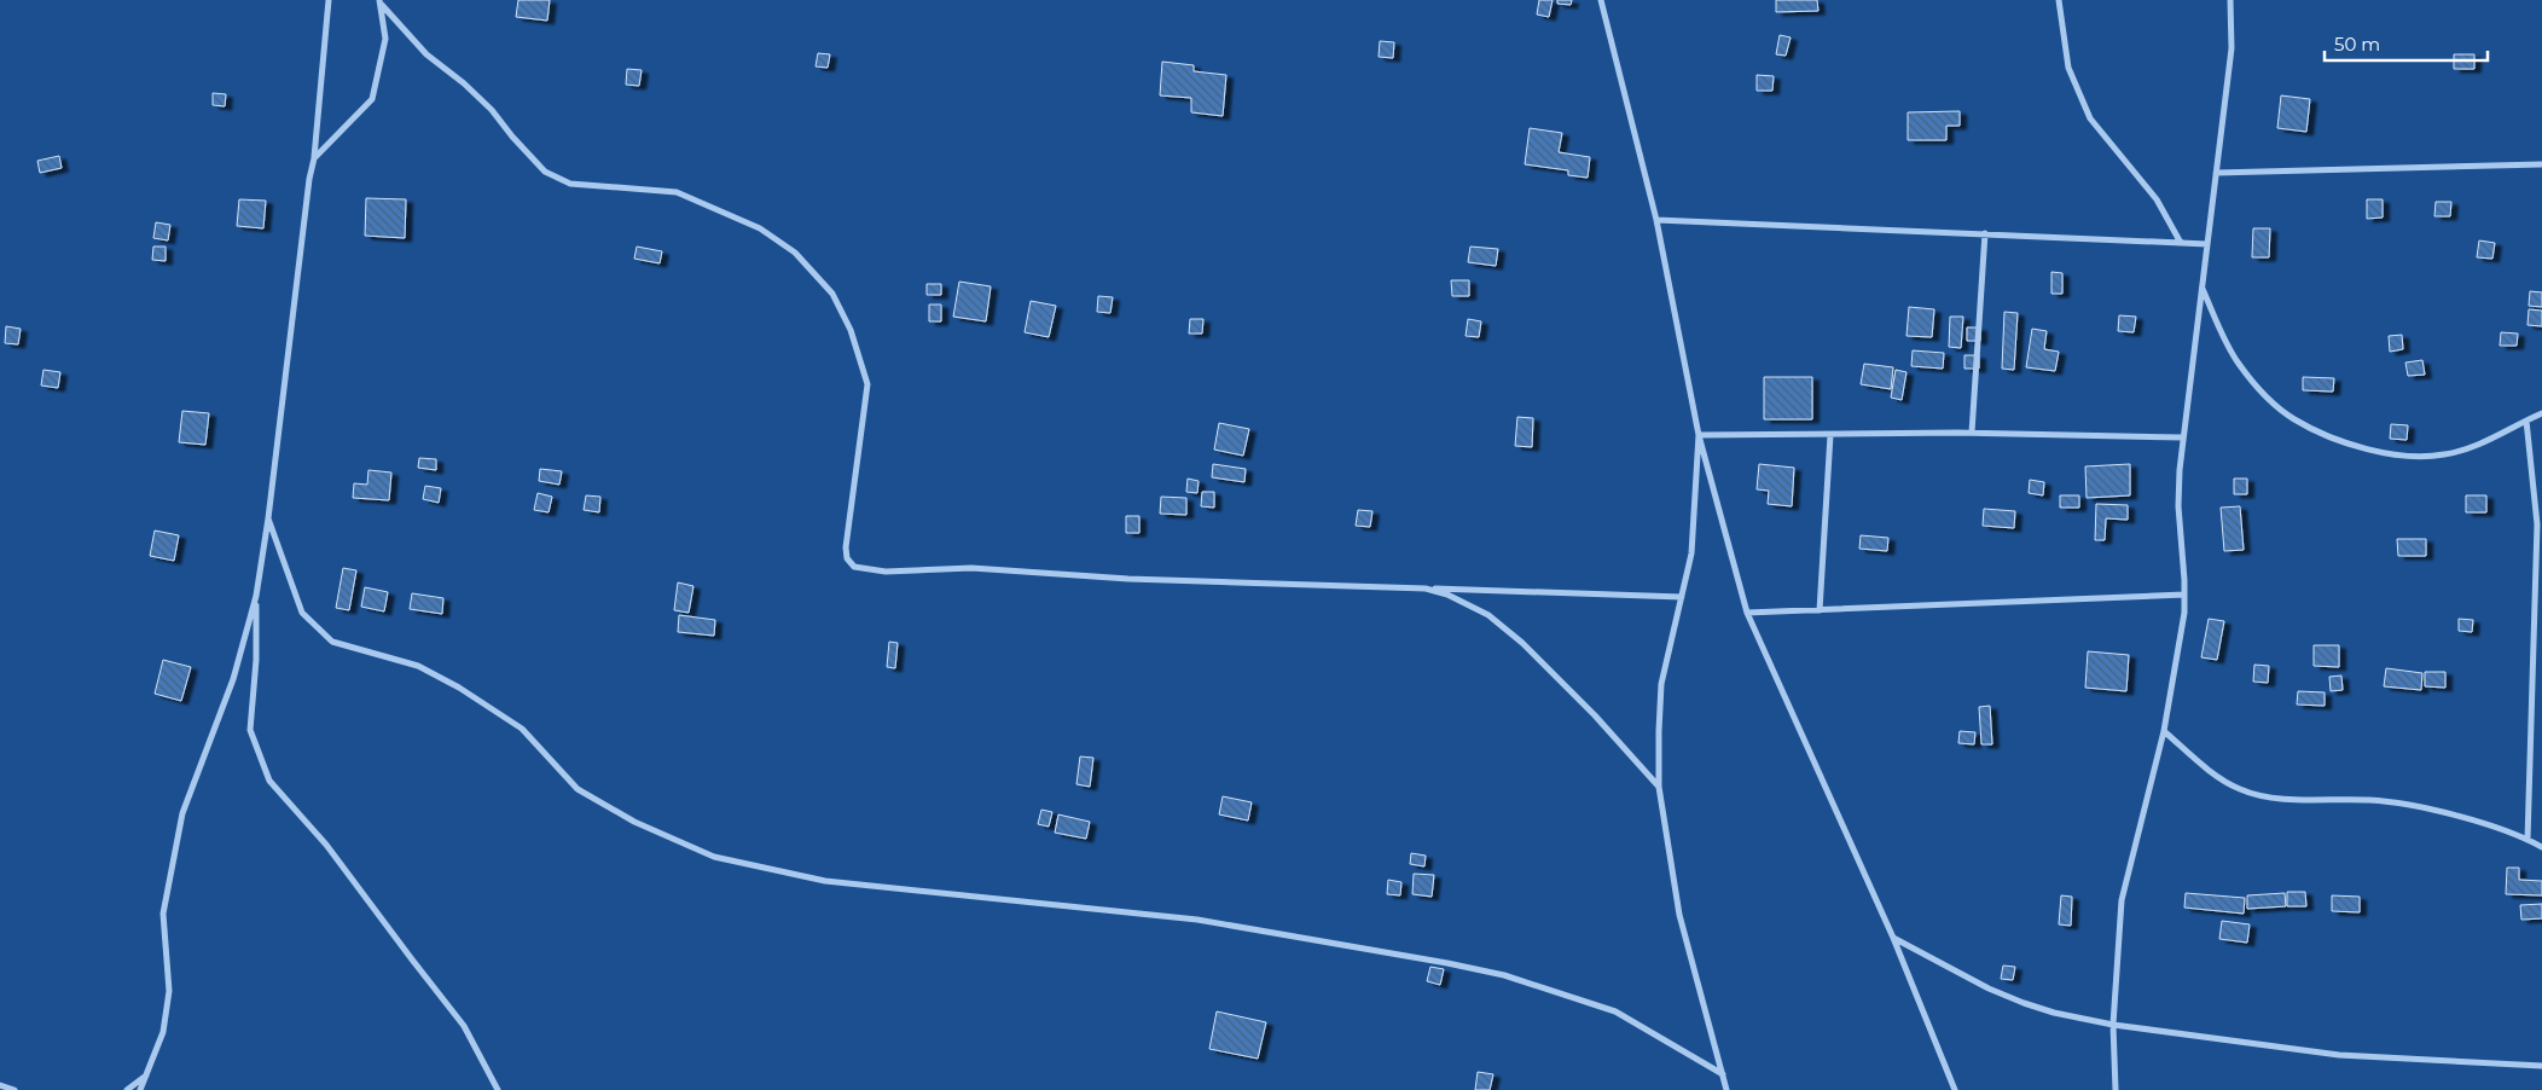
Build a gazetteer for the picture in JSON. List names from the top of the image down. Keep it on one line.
{"scale_bar":"50 m"}
